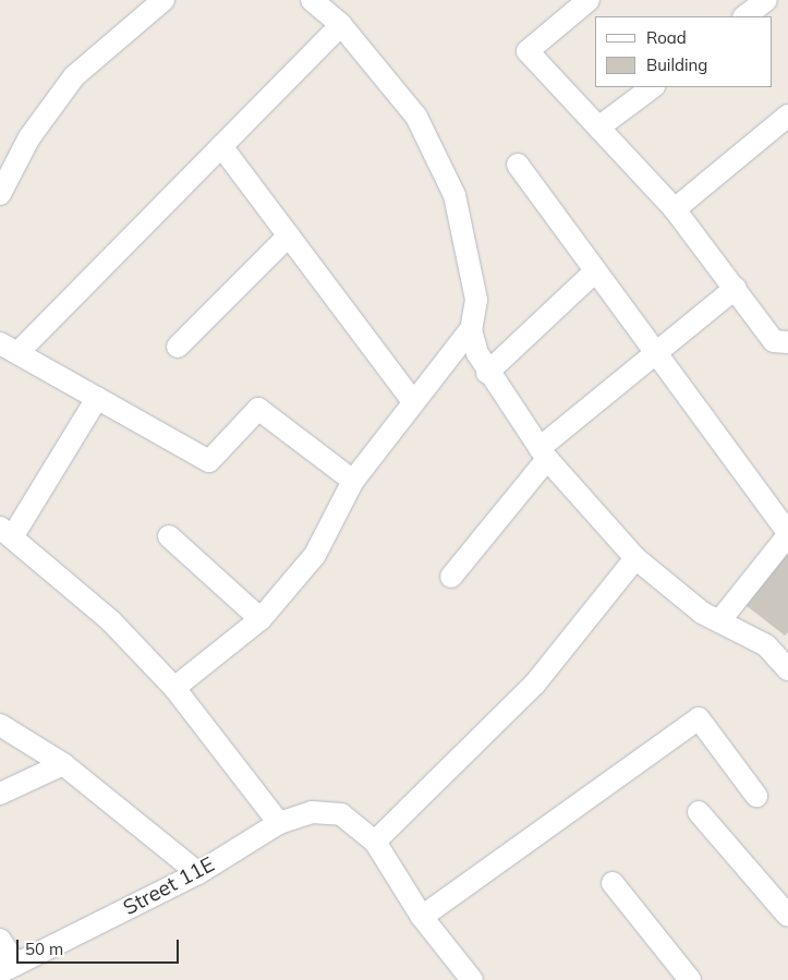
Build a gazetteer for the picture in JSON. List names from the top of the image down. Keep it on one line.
{"streets":{"street":["Street 11E"]},"legend":["Road","Building"],"scale_bar":"50 m"}
